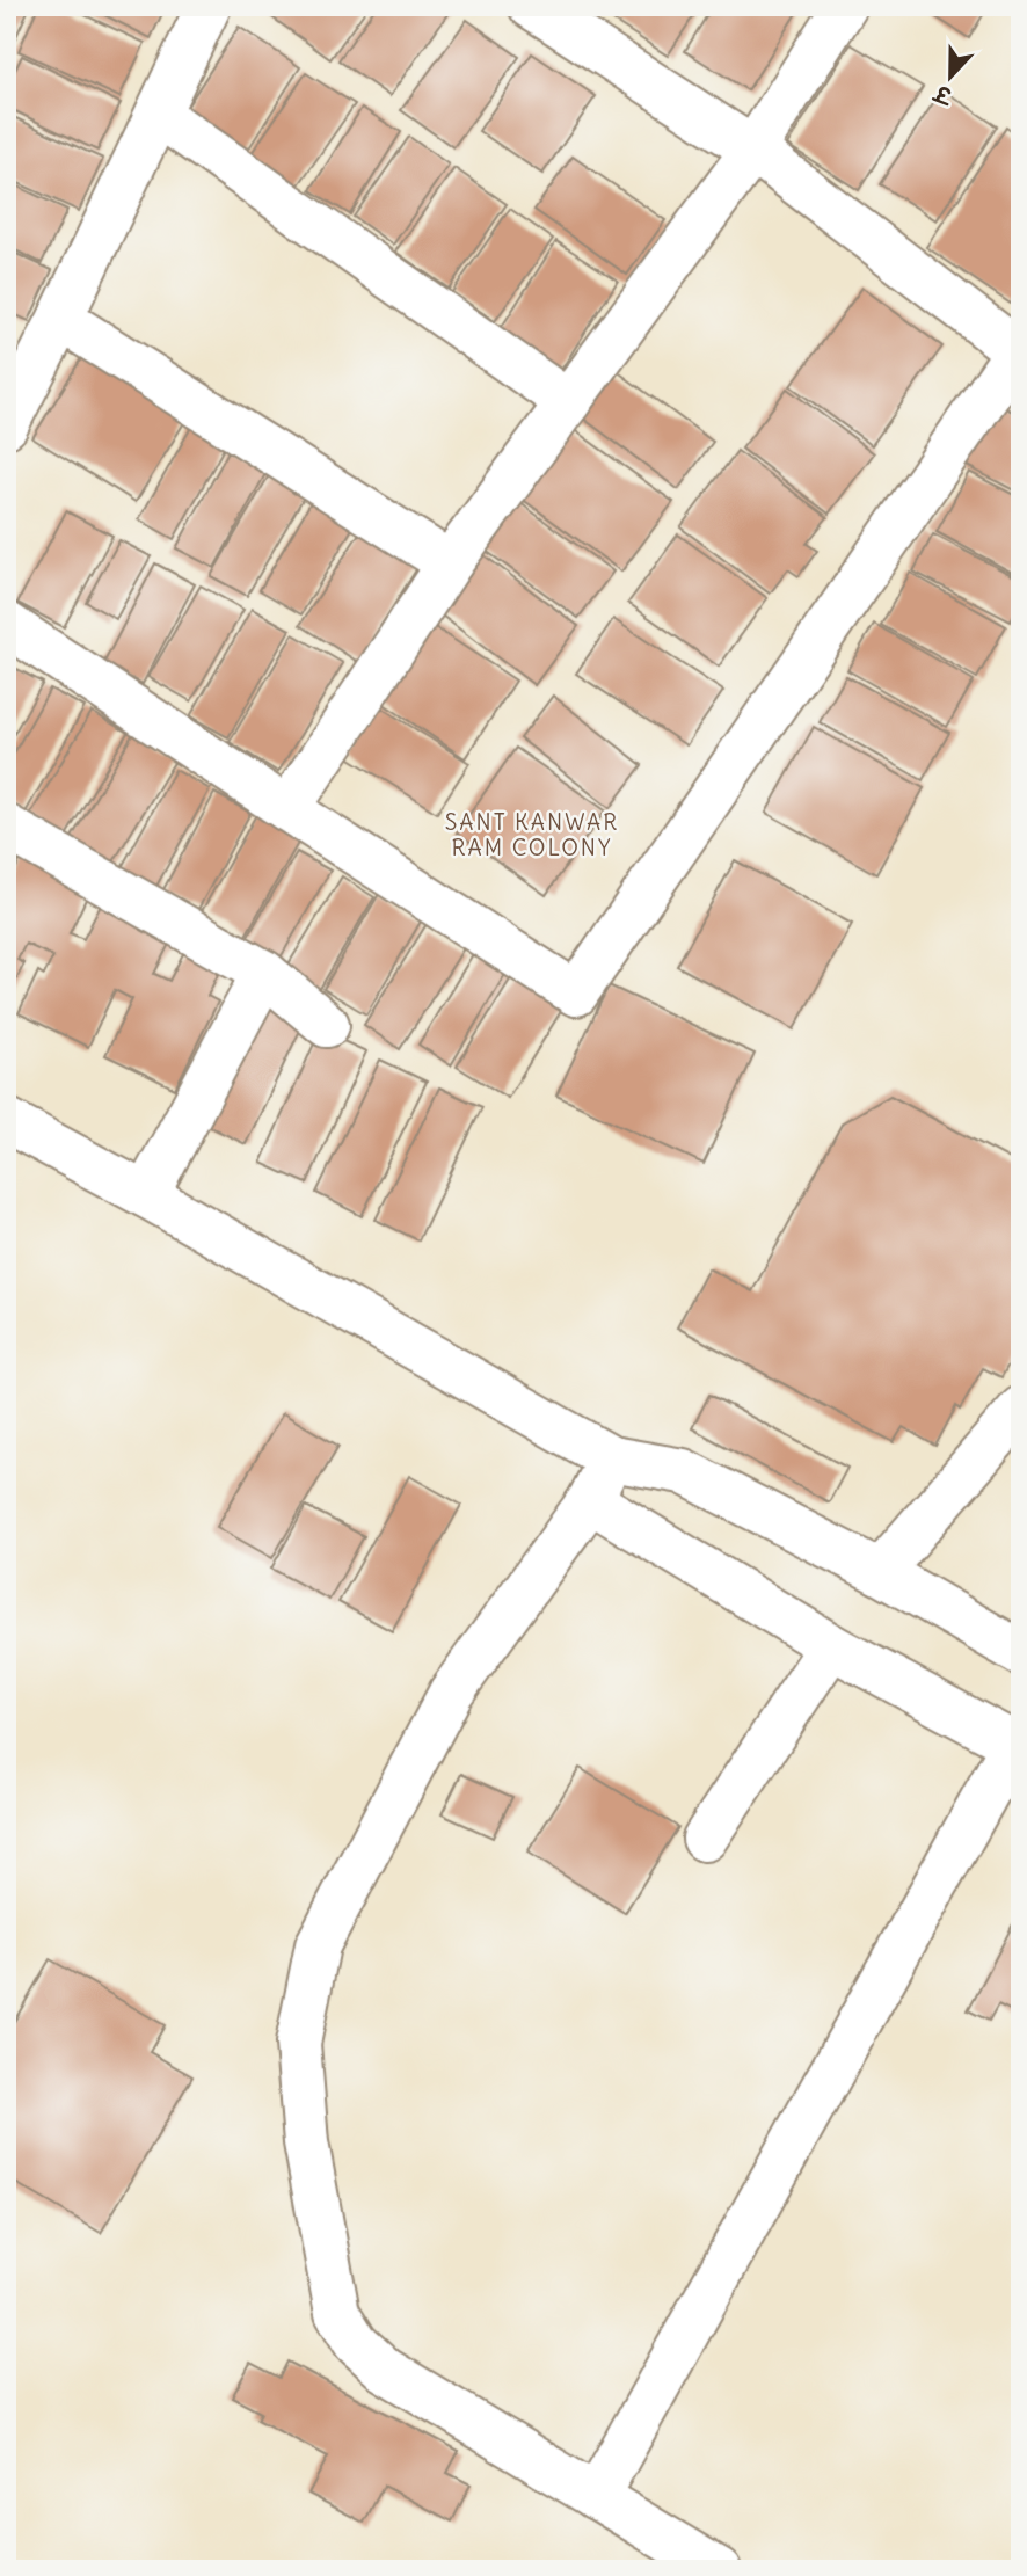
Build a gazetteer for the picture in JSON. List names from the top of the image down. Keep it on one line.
{"districts":["SANT KANWAR RAM COLONY"],"north":"bottom"}
